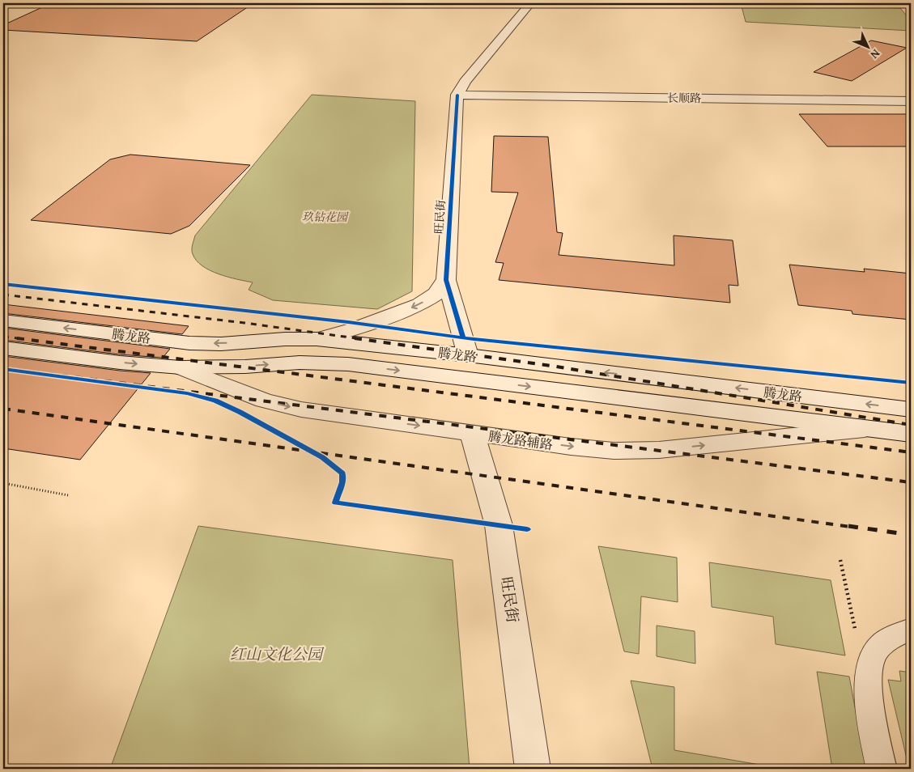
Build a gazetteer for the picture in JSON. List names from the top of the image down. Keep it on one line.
{"streets":{"street":["长顺路","旺民街","腾龙路","腾龙路辅路"]},"crossings":[["长顺路","旺民街"],["旺民街","腾龙路"],["旺民街","腾龙路辅路"],["腾龙路","腾龙路辅路"]],"one_way":["腾龙路辅路"],"parks":["玖钻花园","红山文化公园"],"north":"bottom right"}
